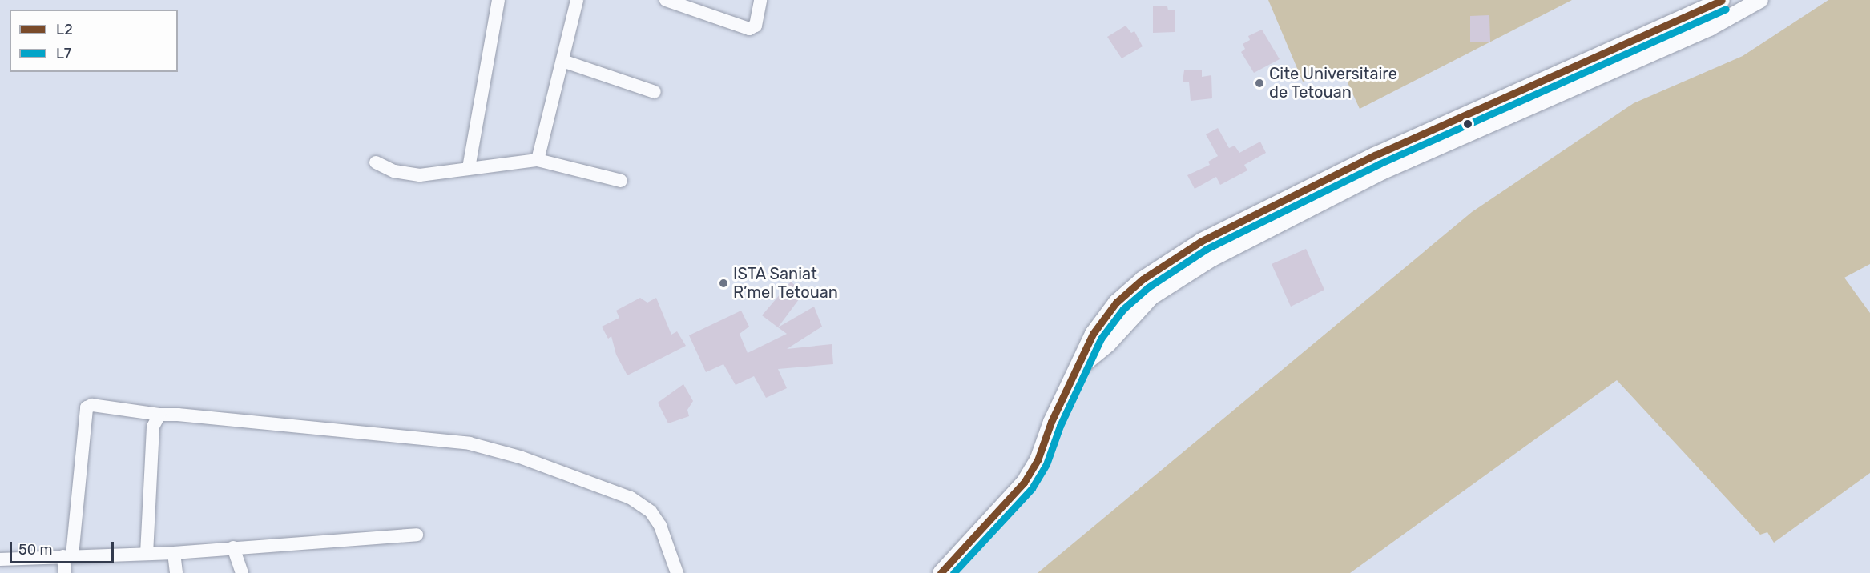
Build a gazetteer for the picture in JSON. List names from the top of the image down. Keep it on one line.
{"places":["Cite Universitaire de Tetouan","ISTA Saniat R’mel Tetouan"],"lines":["transit line L2","transit line L7"],"legend":["L2","L7"],"scale_bar":"50 m"}
